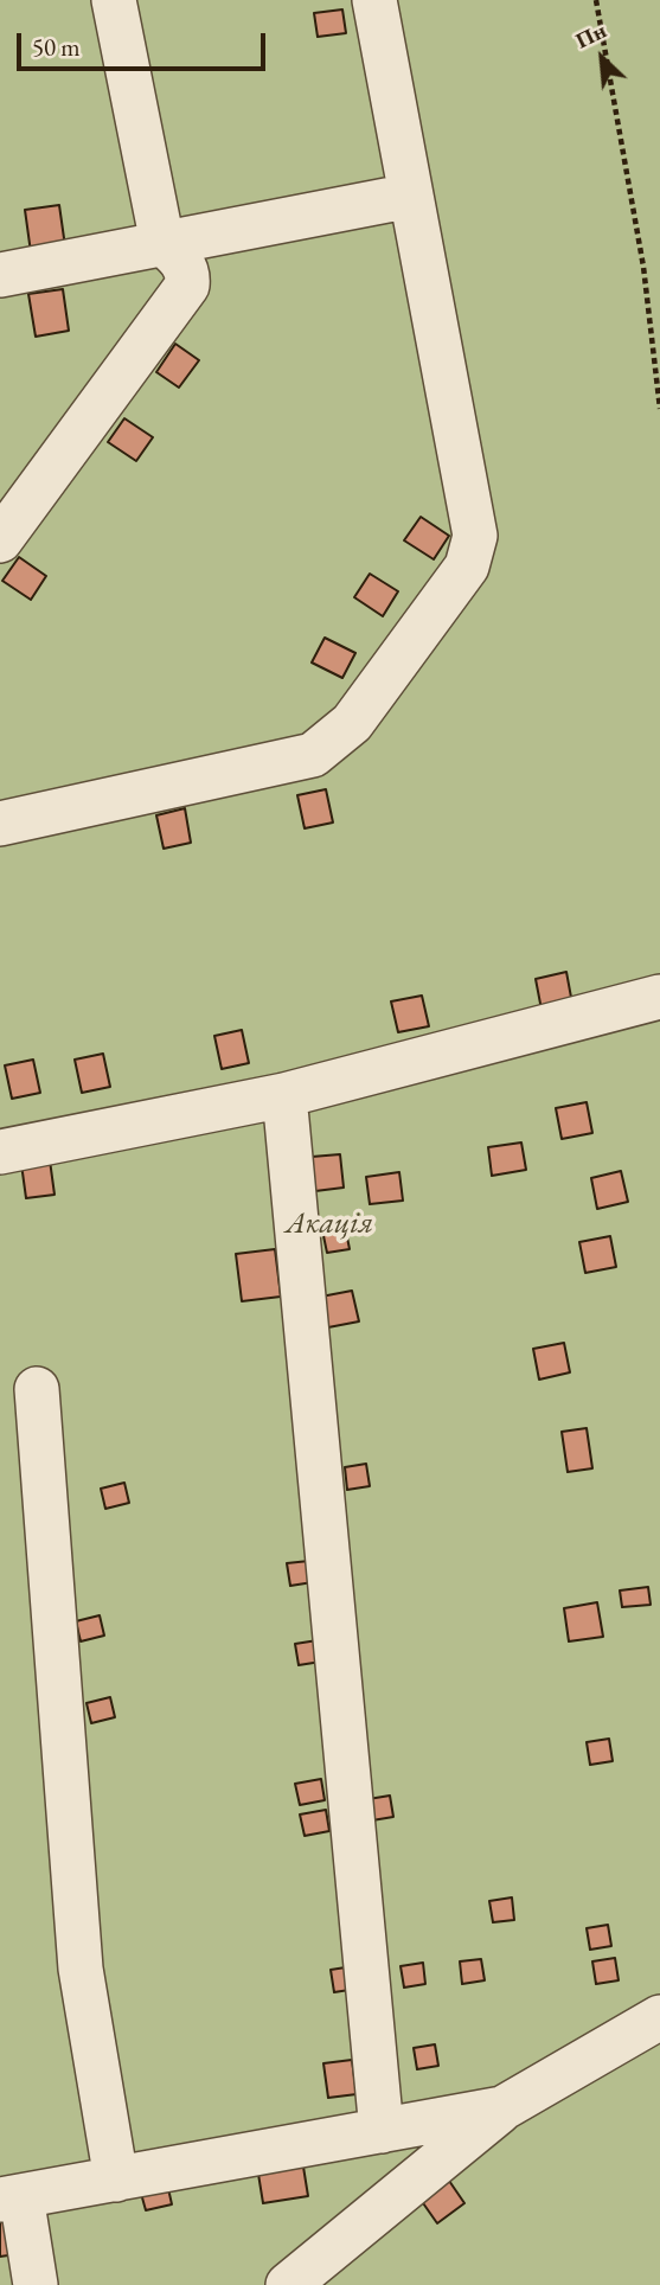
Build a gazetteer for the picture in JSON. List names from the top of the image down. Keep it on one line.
{"parks":["Акація"],"scale_bar":"50 m","north":"top left"}
